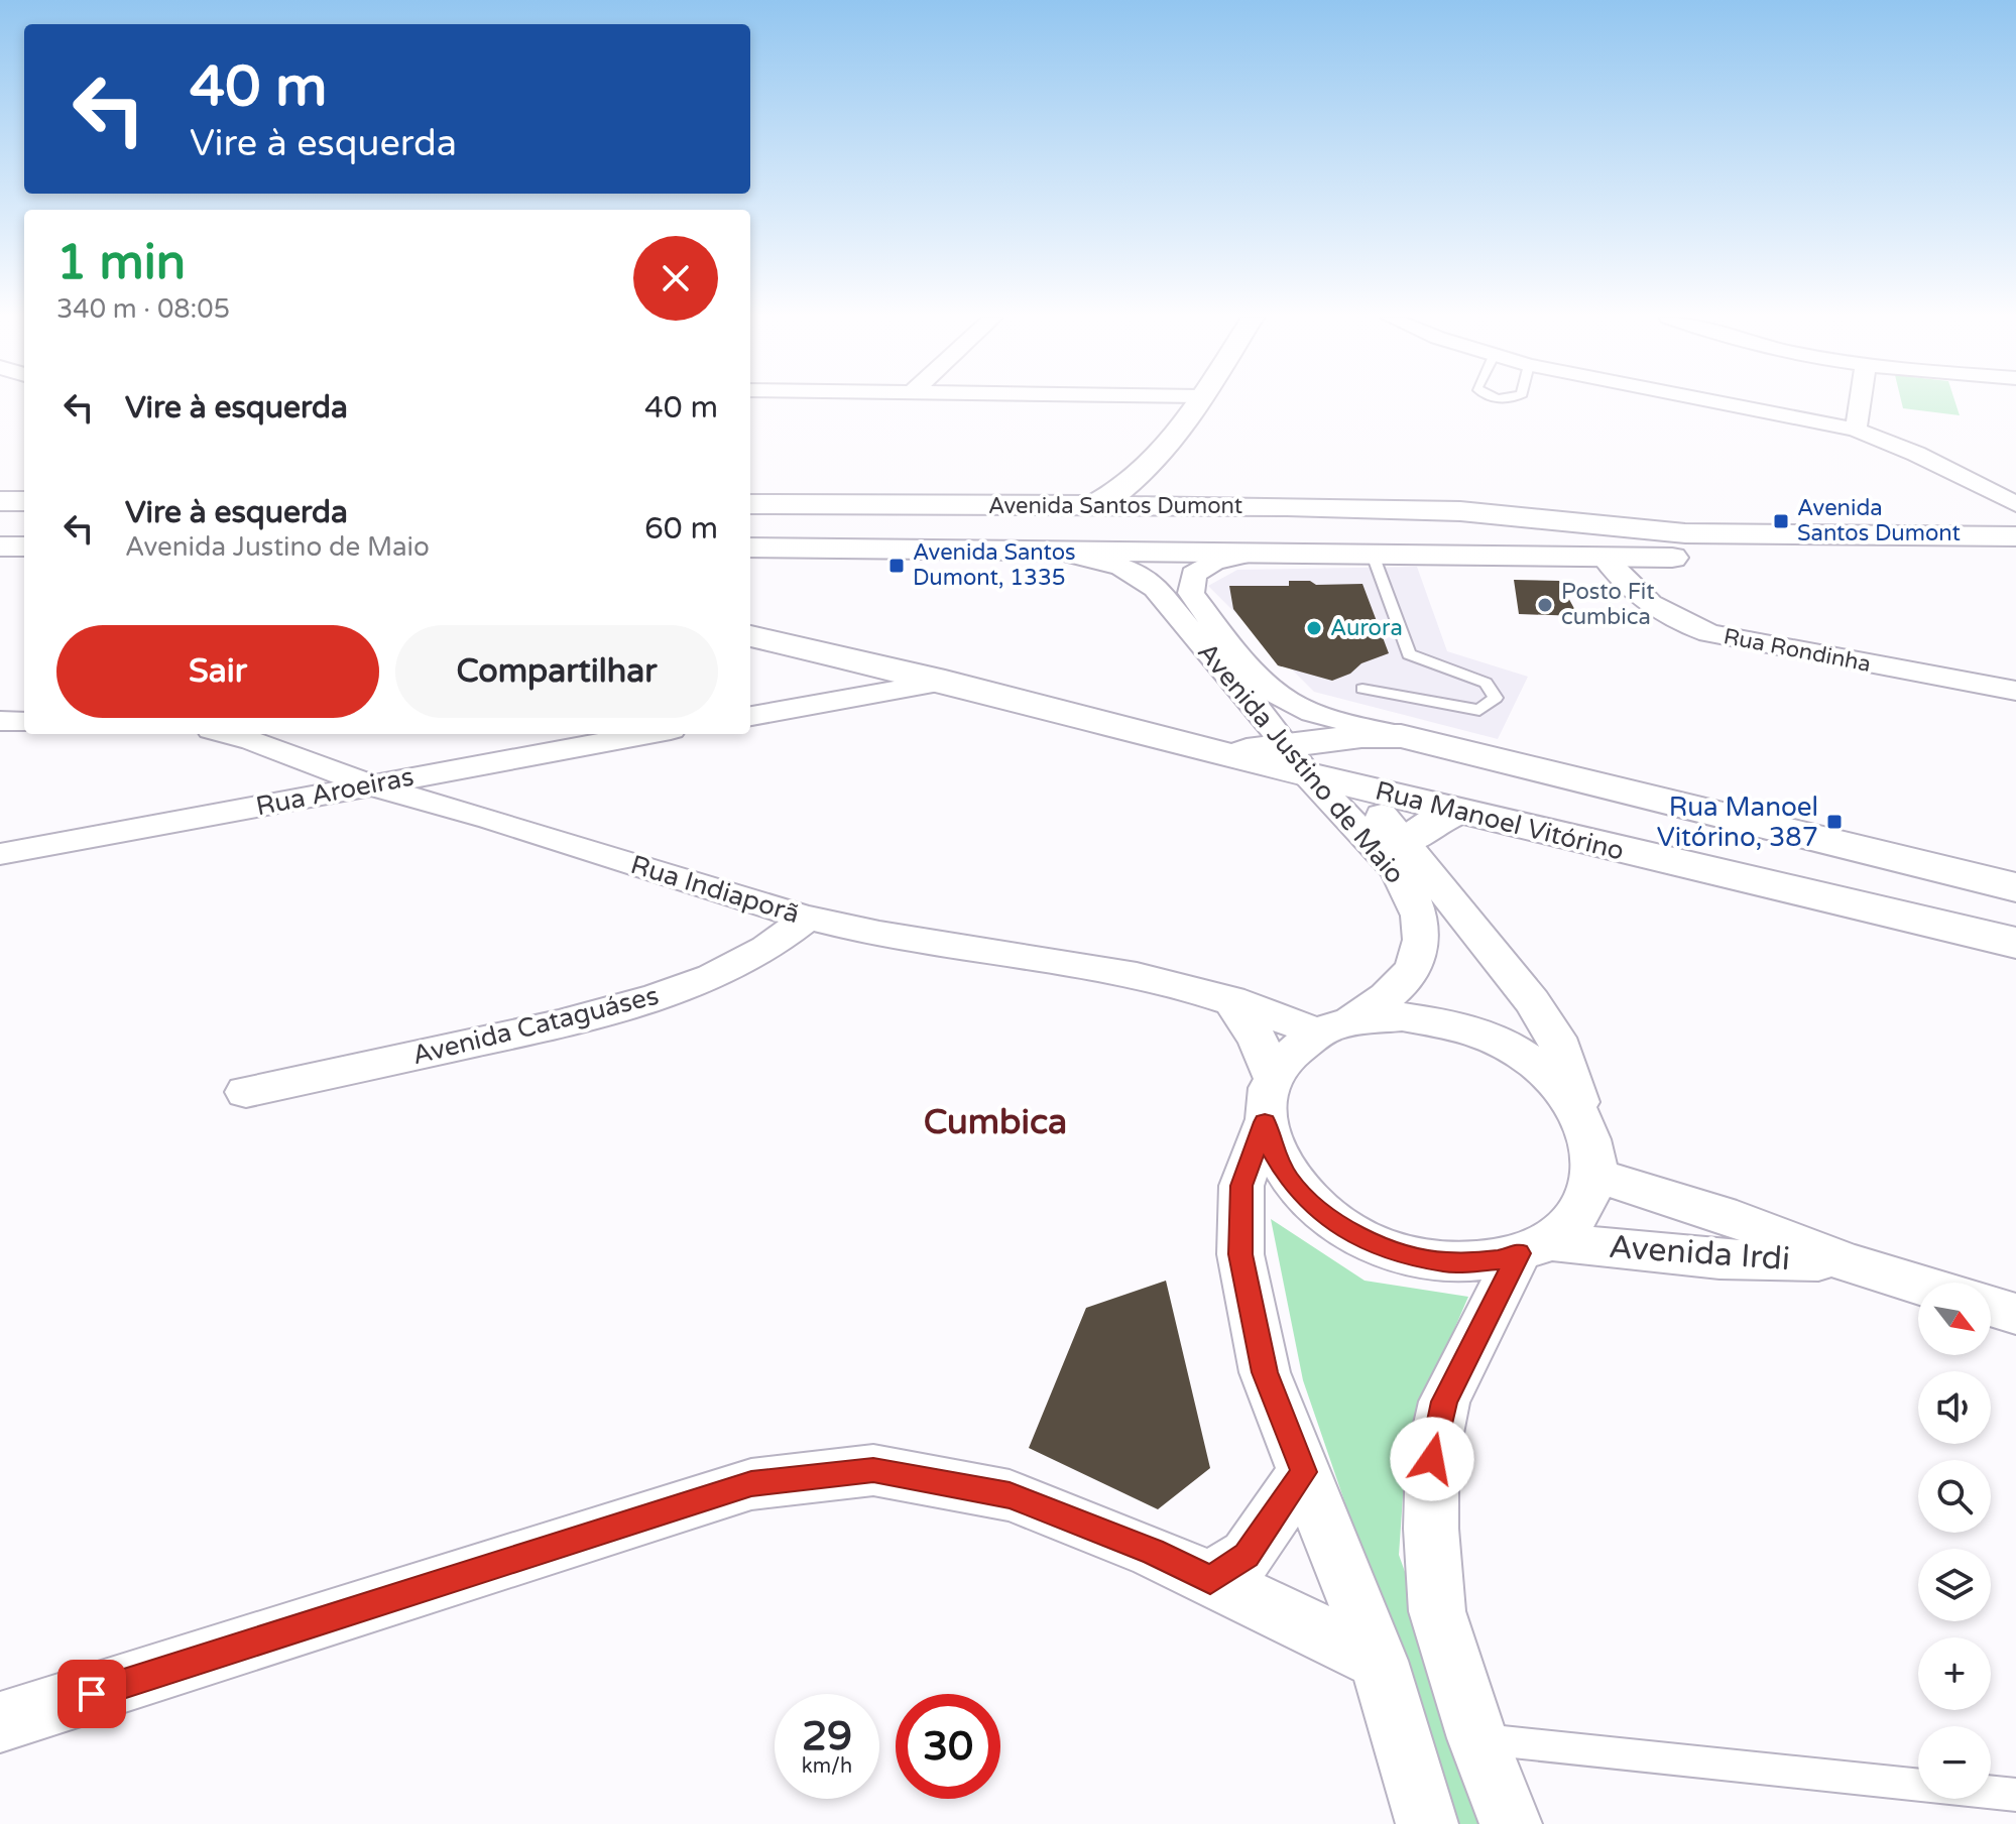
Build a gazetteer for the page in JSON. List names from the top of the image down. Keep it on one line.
{"streets":{"main road":["Avenida Santos Dumont","Rua Manoel Vitórino"],"street":["Rua Rondinha","Avenida Justino de Maio","Rua Aroeiras","Rua Indiaporã","Avenida Cataguáses","Avenida Irdi"]},"crossings":[["Avenida Santos Dumont","Rua Rondinha"],["Avenida Santos Dumont","Avenida Justino de Maio"],["Avenida Santos Dumont","Rua Manoel Vitórino"],["Avenida Justino de Maio","Rua Manoel Vitórino"],["Avenida Justino de Maio","Rua Indiaporã"],["Avenida Justino de Maio","Avenida Irdi"],["Rua Aroeiras","Rua Indiaporã"],["Rua Indiaporã","Avenida Cataguáses"],["Rua Indiaporã","Avenida Irdi"]],"districts":["Cumbica"],"places":{"transit":["Avenida Santos Dumont","Avenida Santos Dumont, 1335","Rua Manoel Vitórino, 387"],"other":["Posto Fit cumbica","Aurora"]},"north":"bottom right","page":{"turn":["40 m","Vire à esquerda"],"heading":["1 min","340 m · 08:05"],"list":[{"name":"Vire à esquerda","value":"40 m"},{"name":"Vire à esquerda","note":"Avenida Justino de Maio","value":"60 m"}],"buttons":["Sair","Compartilhar"],"map_buttons":["+","−"],"speed":"29 km/h","limit":"30"}}
